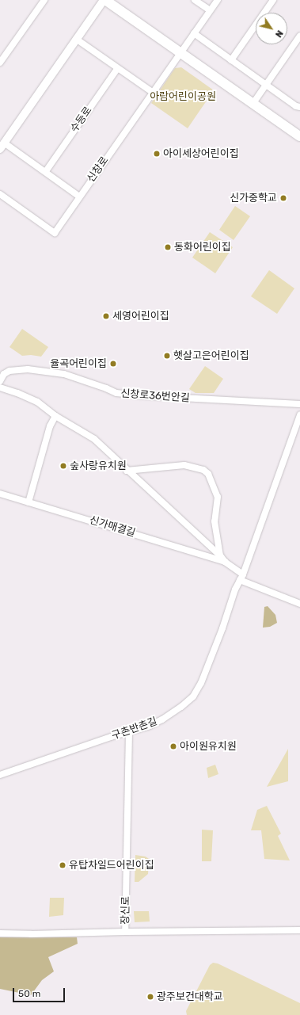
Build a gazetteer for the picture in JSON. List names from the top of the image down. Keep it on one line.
{"streets":{"street":["수등로","신창로","신창로36번안길","신가매결길","구촌반촌길","장신로"]},"crossings":[["신가매결길","구촌반촌길"],["구촌반촌길","장신로"]],"parks":["아람어린이공원"],"places":["아이세상어린이집","신가중학교","동화어린이집","세영어린이집","햇살고은어린이집","율곡어린이집","숲사랑유치원","아이원유치원","유탑차일드어린이집","광주보건대학교"],"scale_bar":"50 m","north":"bottom right"}
